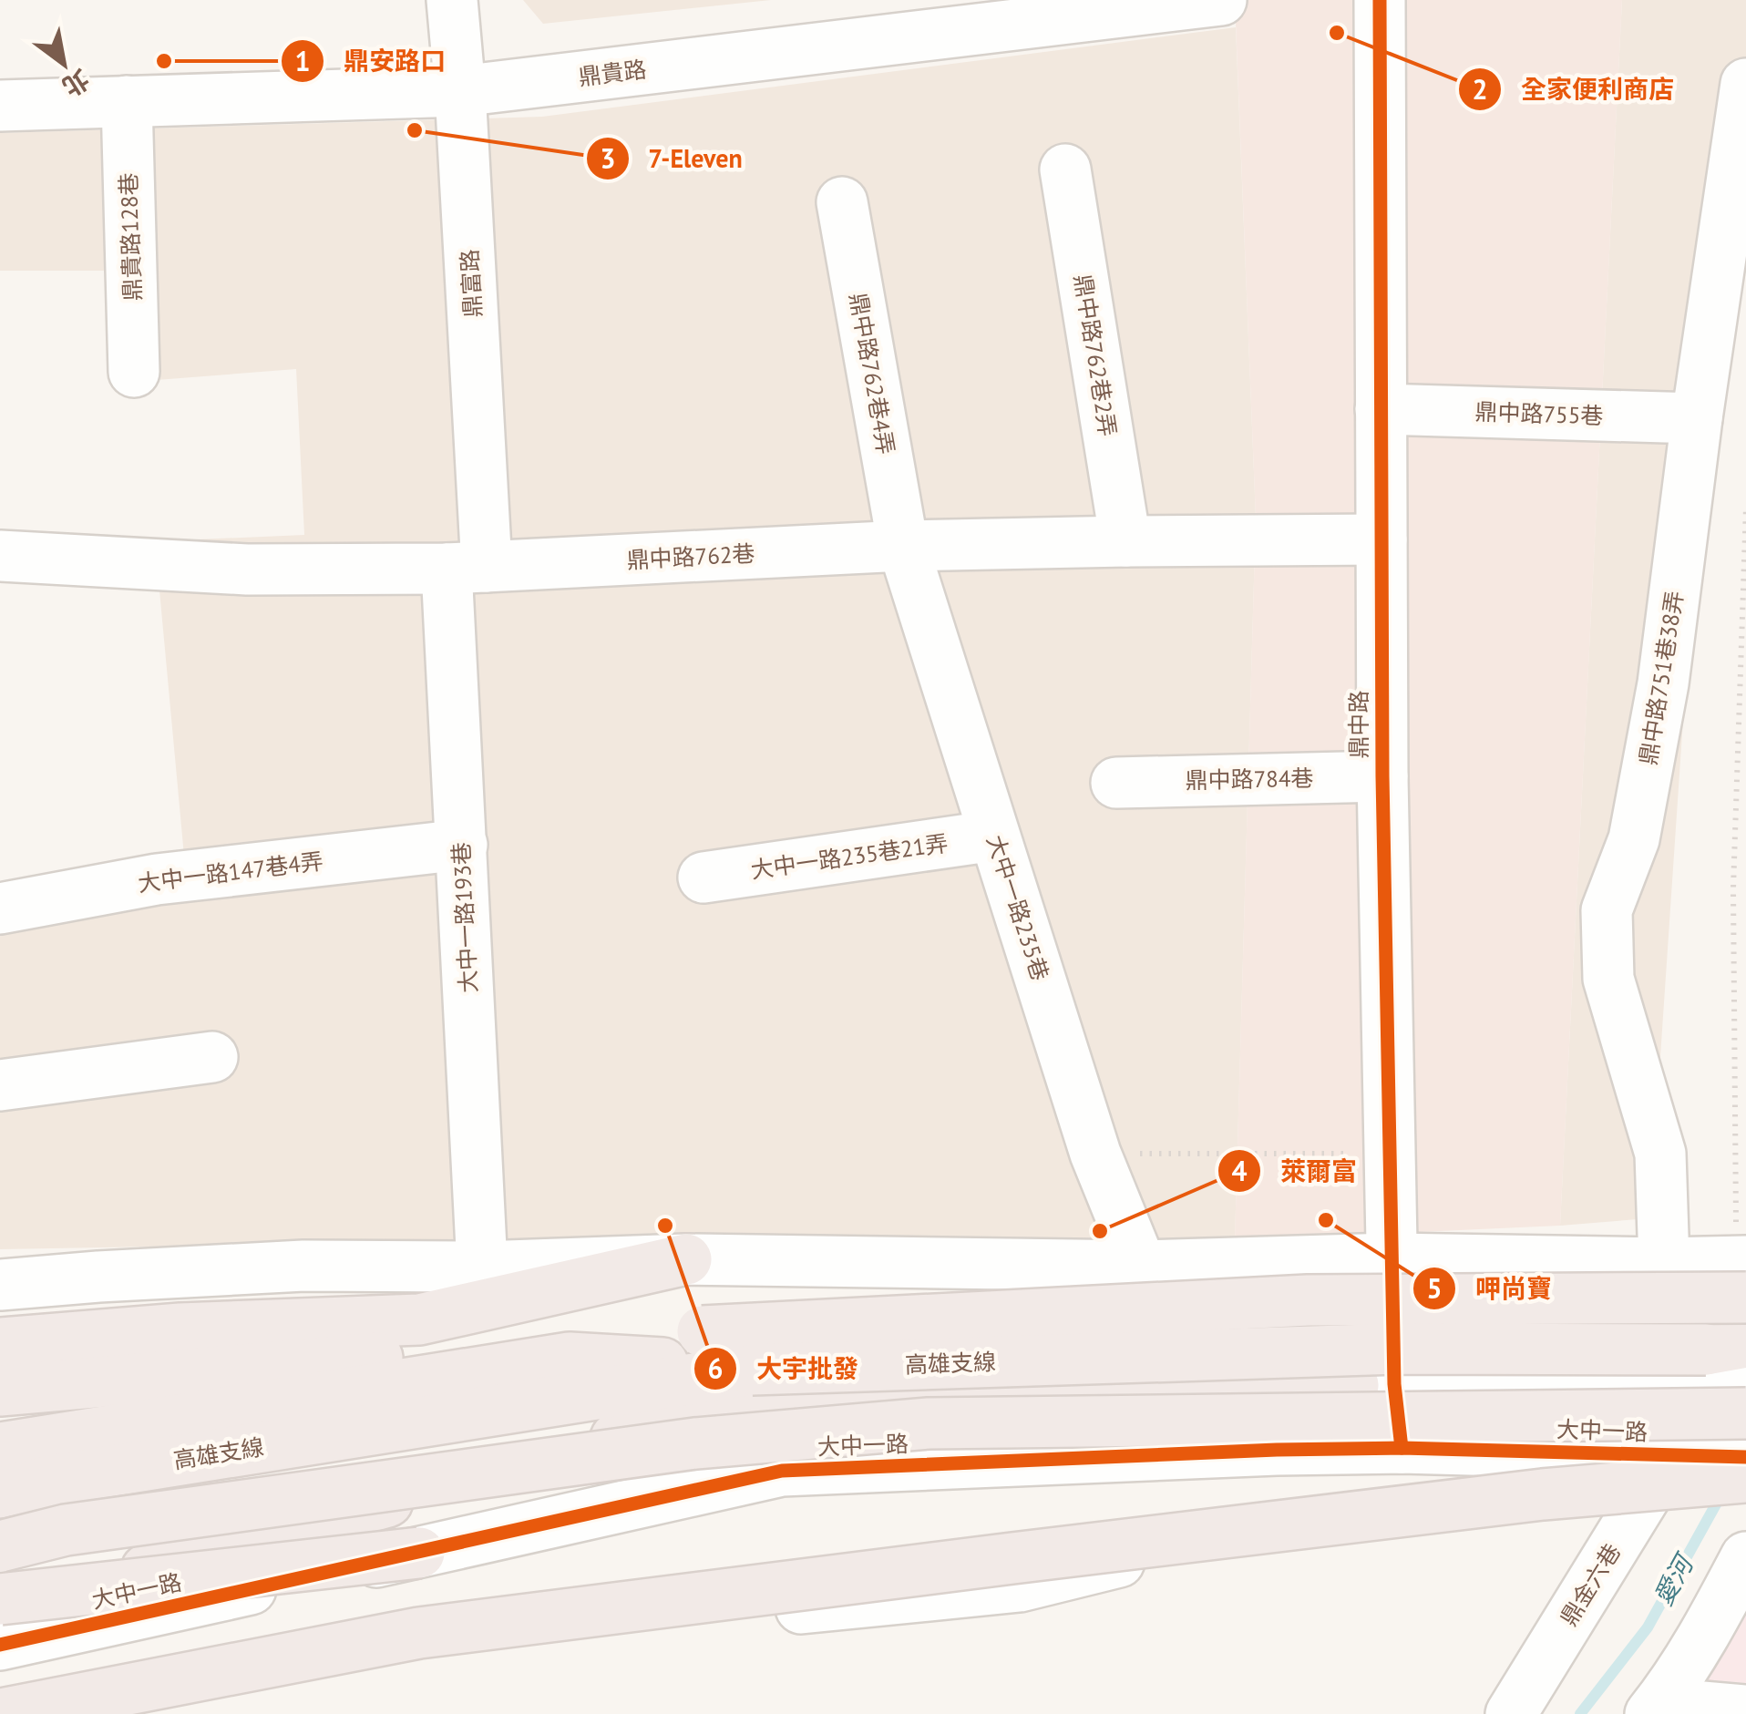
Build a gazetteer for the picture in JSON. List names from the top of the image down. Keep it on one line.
{"streets":{"highway":["高雄支線"],"street":["鼎貴路","鼎貴路128巷","鼎富路","鼎中路762巷2弄","鼎中路762巷4弄","鼎中路755巷","鼎中路762巷","鼎中路751巷38弄","鼎中路","鼎中路784巷","大中一路235巷21弄","大中一路147巷4弄","大中一路235巷","大中一路193巷","大中一路","鼎金六巷"]},"crossings":[["鼎貴路","鼎貴路128巷"],["鼎貴路","鼎富路"],["鼎富路","鼎中路762巷"],["鼎富路","大中一路193巷"],["鼎中路762巷2弄","鼎中路762巷"],["鼎中路762巷4弄","鼎中路762巷"],["鼎中路762巷4弄","大中一路235巷"],["鼎中路755巷","鼎中路751巷38弄"],["鼎中路755巷","鼎中路"],["鼎中路762巷","鼎中路"],["鼎中路762巷","大中一路235巷"],["鼎中路762巷","大中一路193巷"],["鼎中路","鼎中路784巷"],["鼎中路","大中一路"],["大中一路235巷21弄","大中一路235巷"],["大中一路147巷4弄","大中一路193巷"],["高雄支線","大中一路"],["大中一路","鼎金六巷"]],"water":["愛河"],"places":["全家便利商店","鼎安路口","7-Eleven","呷尚寶","大宇批發","萊爾富"],"north":"bottom right"}
